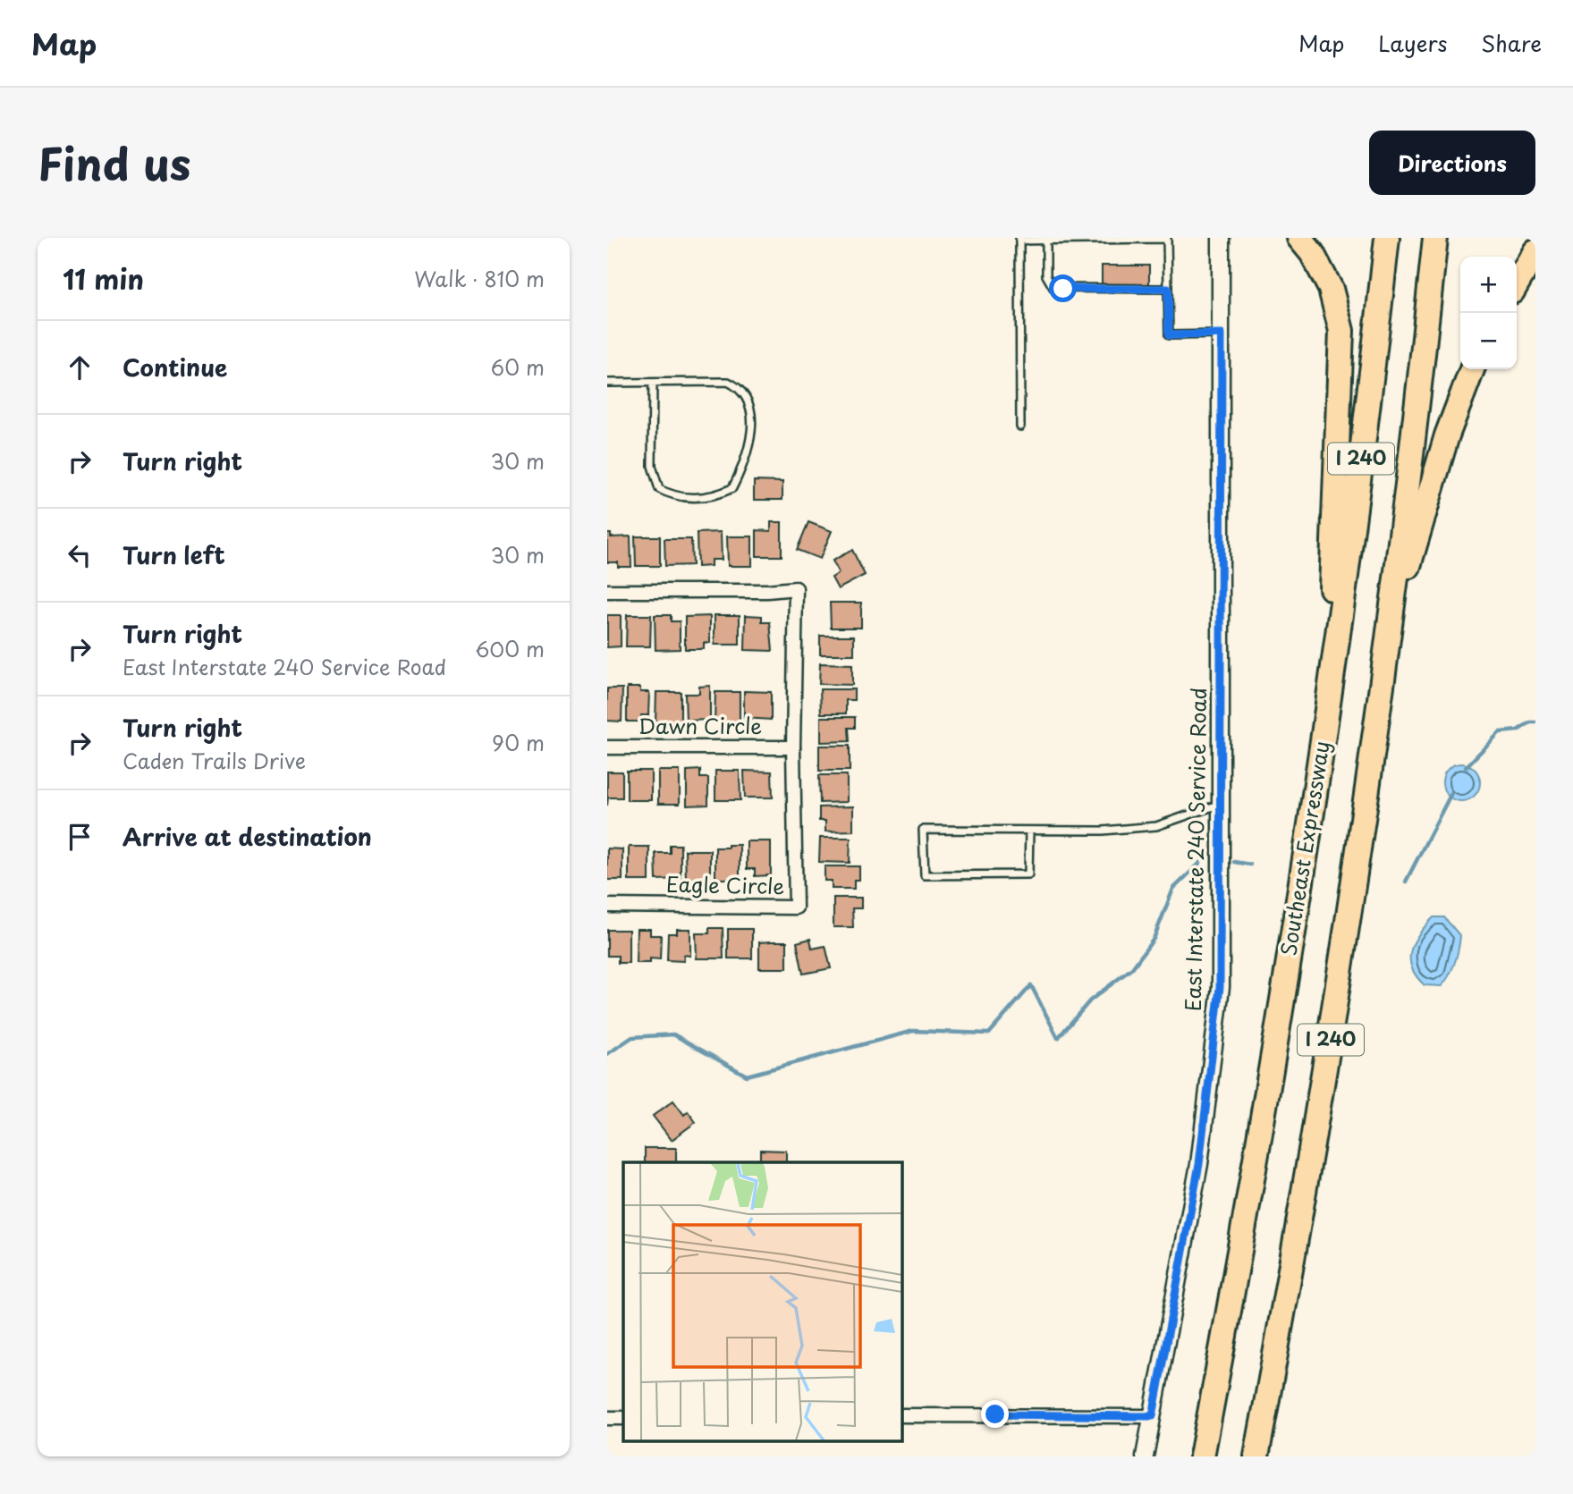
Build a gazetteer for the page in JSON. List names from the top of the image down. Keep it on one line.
{"streets":{"highway":["I 240","Southeast Expressway"],"street":["Dawn Circle","East Interstate 240 Service Road","Eagle Circle"]},"crossings":[["Dawn Circle","Eagle Circle"]],"page":{"header":"Map","nav":["Map","Layers","Share"],"title":"Find us","buttons":"Directions","heading":["11 min","Walk · 810 m"],"map_buttons":["+","−"],"list":[["Continue","60 m"],["Turn right","30 m"],["Turn left","30 m"],["Turn right","East Interstate 240 Service Road","600 m"],["Turn right","Caden Trails Drive","90 m"],"Arrive at destination"]}}
